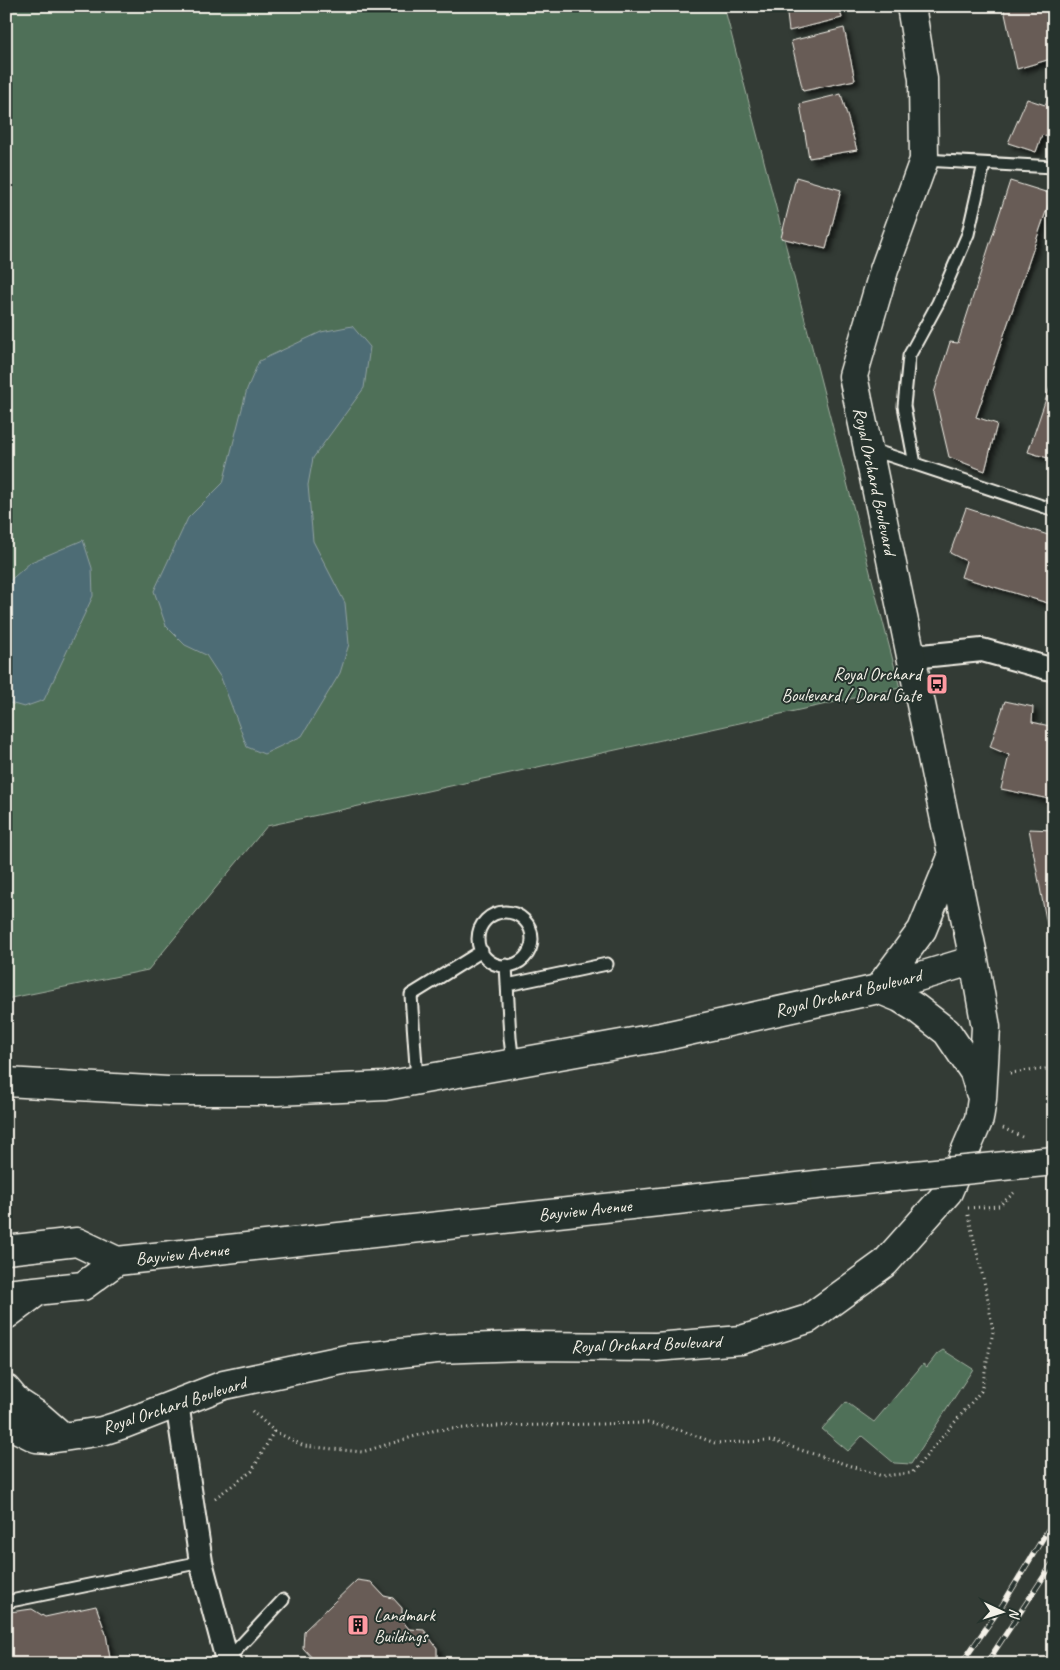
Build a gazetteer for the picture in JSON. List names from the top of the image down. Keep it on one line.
{"streets":{"street":["Royal Orchard Boulevard","Bayview Avenue"]},"places":{"bus stop":["Royal Orchard Boulevard / Doral Gate"],"building":["Landmark Buildings"]},"north":"right"}
